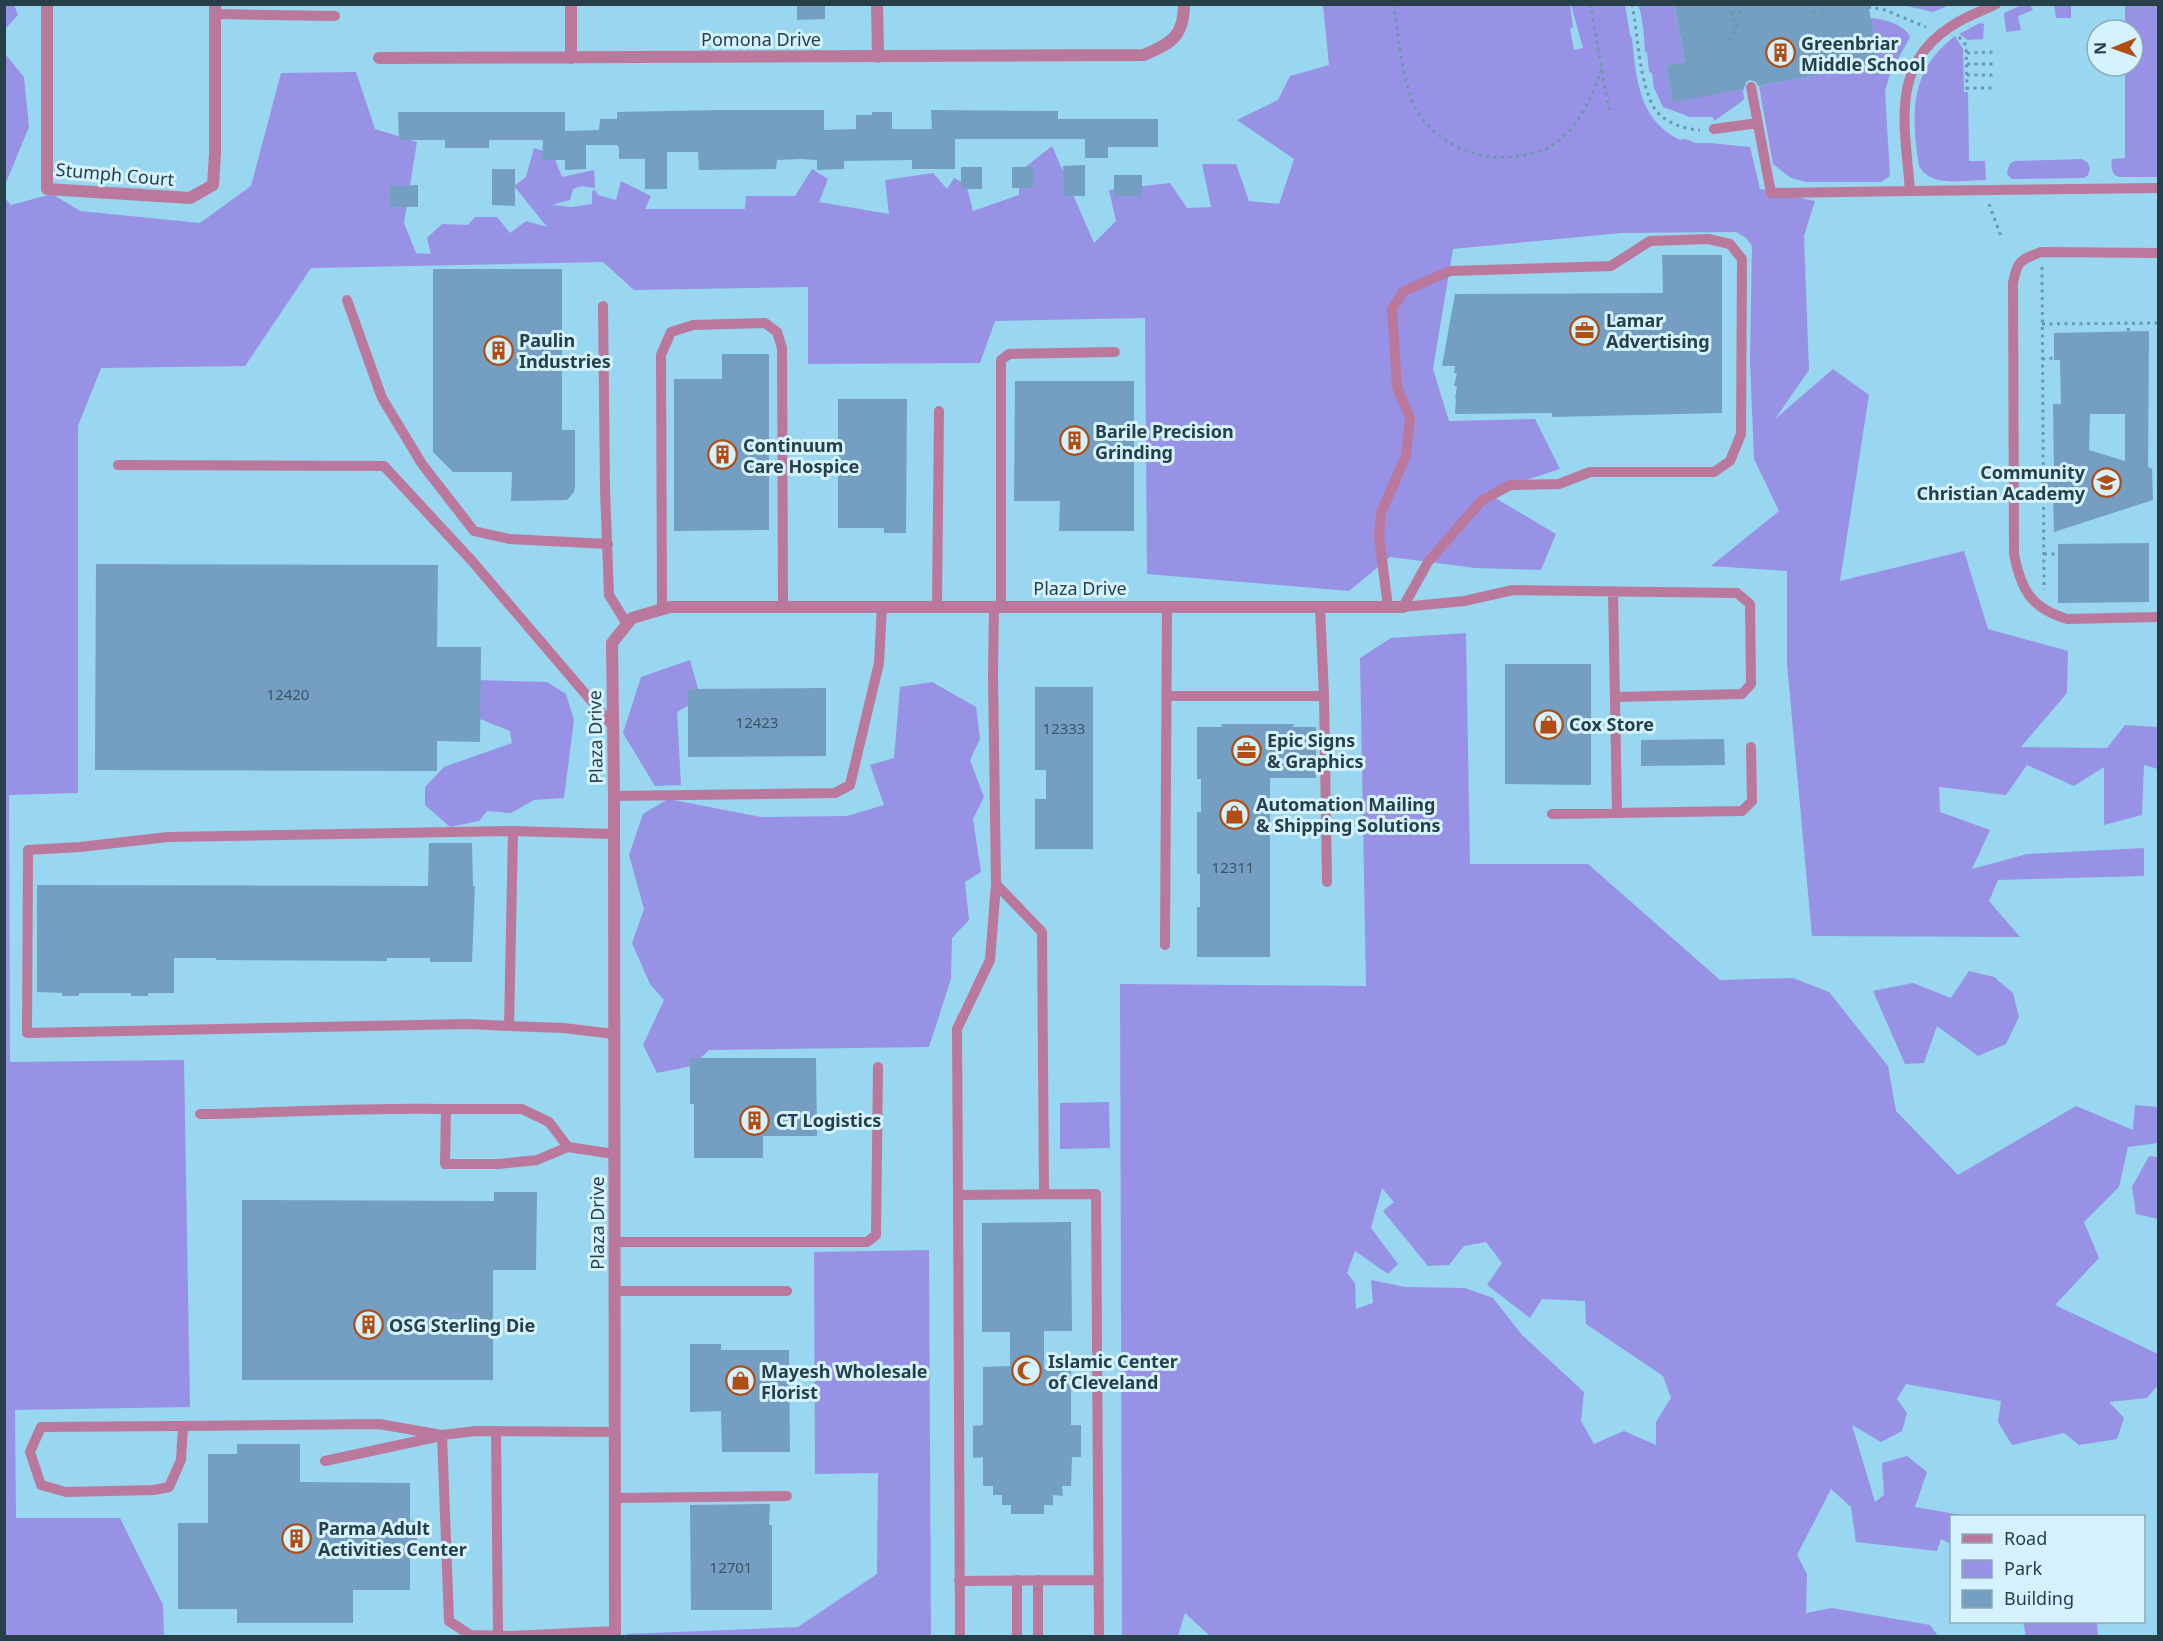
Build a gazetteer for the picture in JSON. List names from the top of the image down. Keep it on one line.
{"streets":{"street":["Pomona Drive","Stumph Court","Plaza Drive"]},"places":{"building":["Greenbriar Middle School","Paulin Industries","Barile Precision Grinding","Continuum Care Hospice","CT Logistics","OSG Sterling Die","Parma Adult Activities Center"],"office":["Lamar Advertising","Epic Signs & Graphics"],"school or university":["Community Christian Academy"],"shop":["Cox Store","Automation Mailing & Shipping Solutions","Mayesh Wholesale Florist"],"mosque":["Islamic Center of Cleveland"]},"house_numbers":["12420","12423","12333","12311","12701"],"legend":["Road","Park","Building"],"north":"left"}
